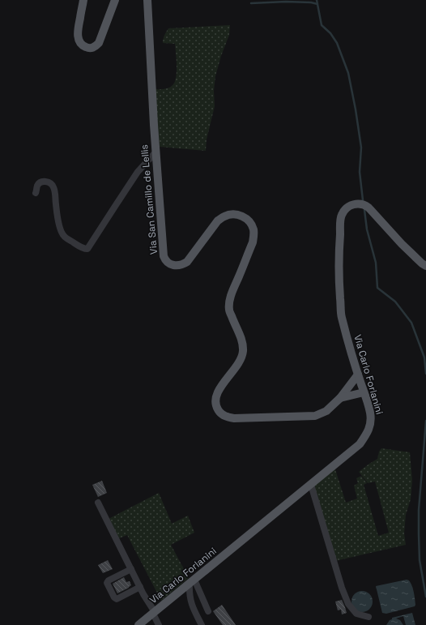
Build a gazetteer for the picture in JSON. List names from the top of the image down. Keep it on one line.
{"streets":{"main road":["Via San Camillo de Lellis","Via Carlo Forlanini"]},"crossings":[["Via San Camillo de Lellis","Via Carlo Forlanini"]]}
